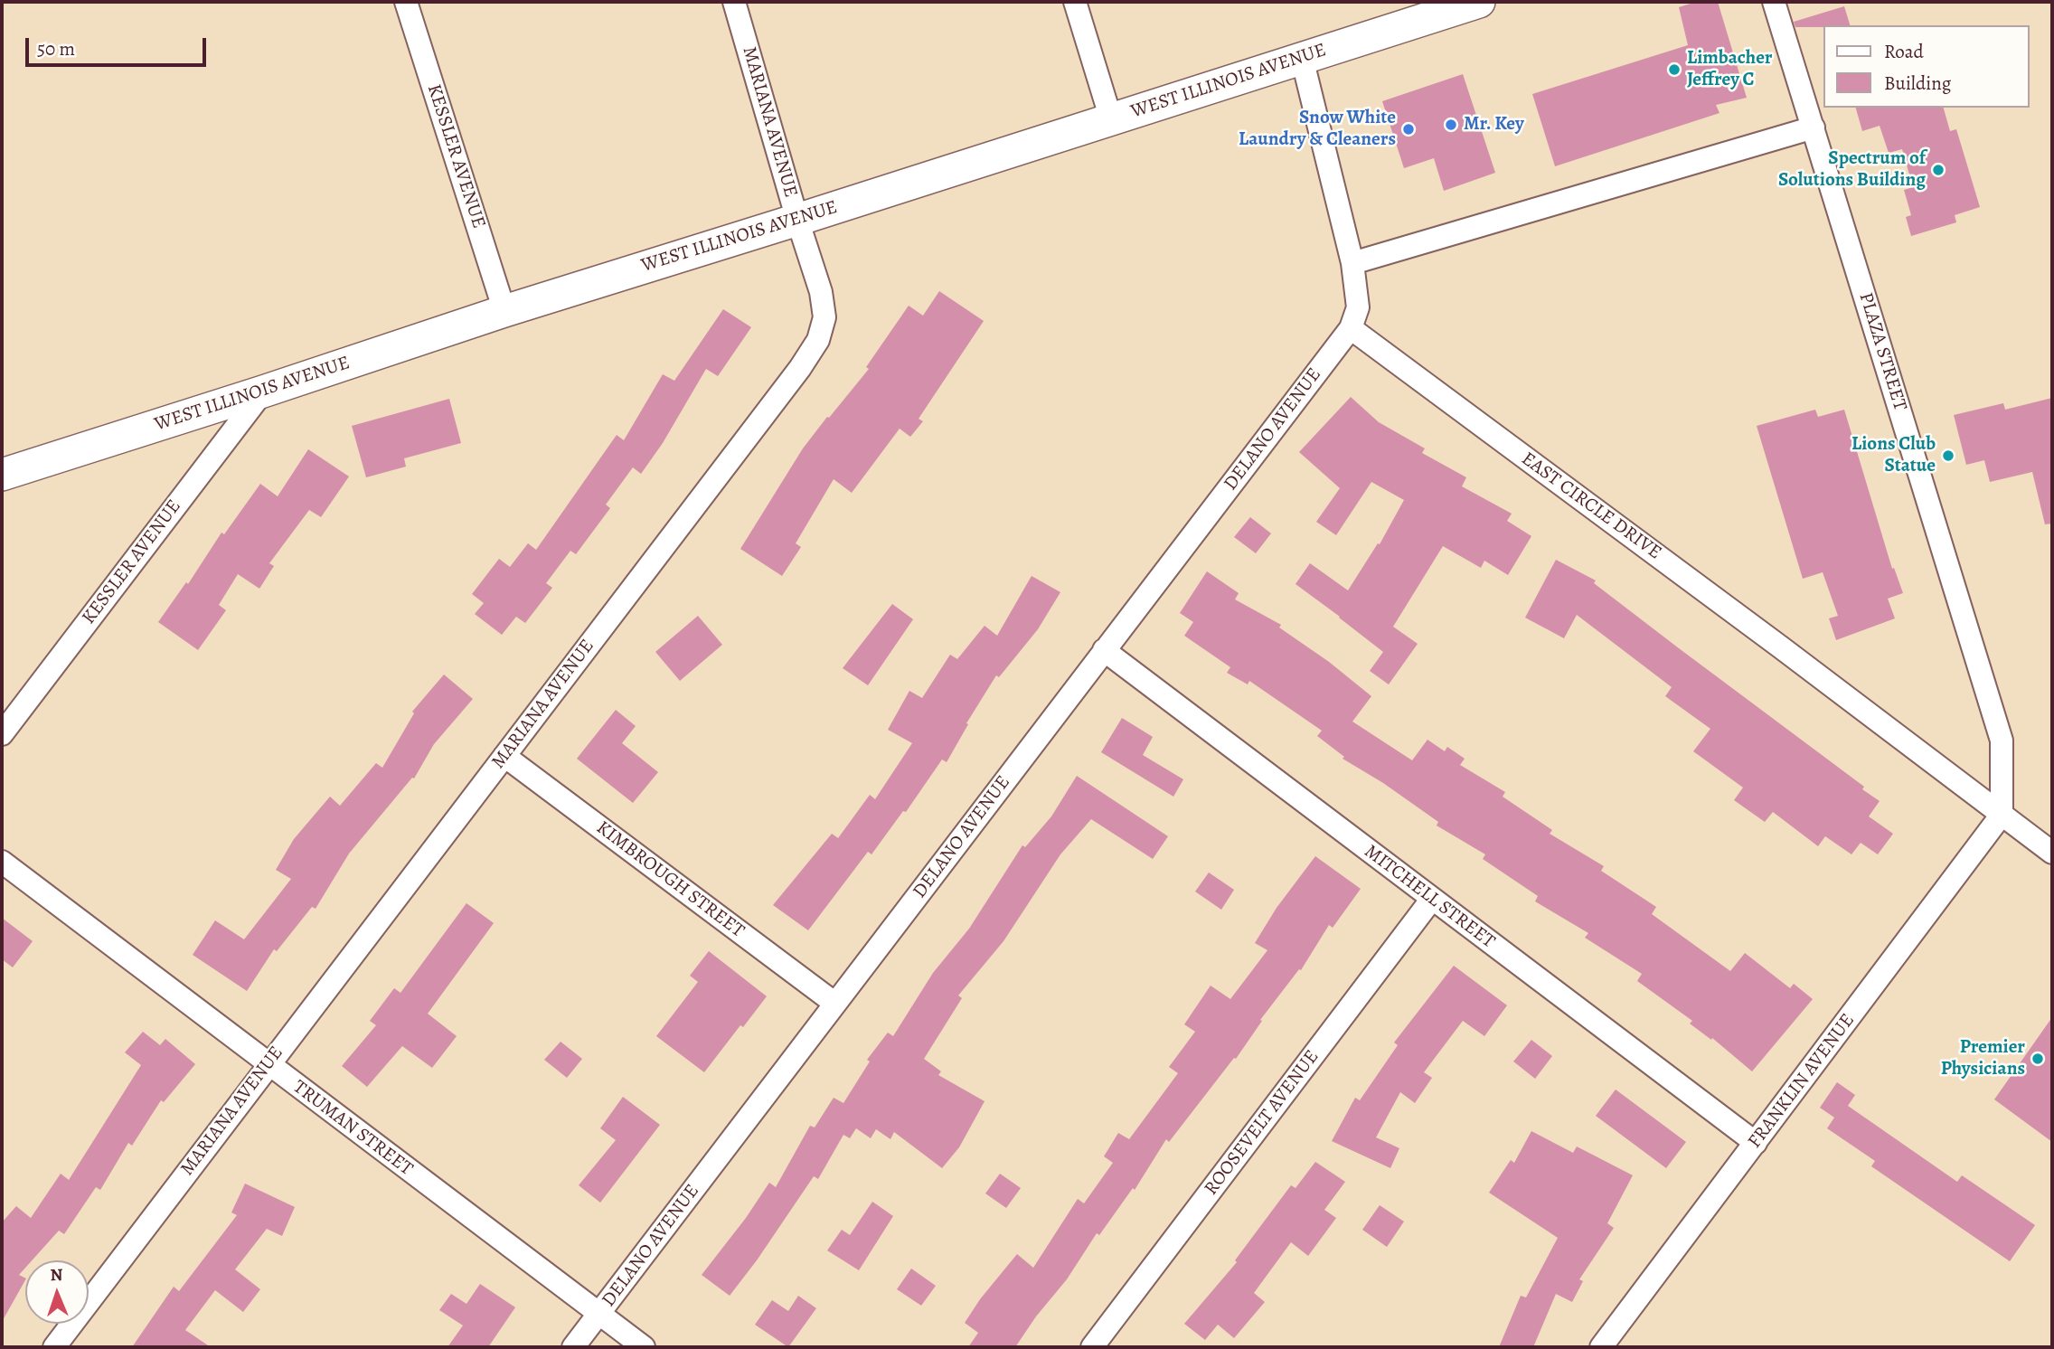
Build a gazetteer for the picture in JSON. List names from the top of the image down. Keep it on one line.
{"streets":{"main road":["WEST ILLINOIS AVENUE"],"street":["MARIANA AVENUE","KESSLER AVENUE","PLAZA STREET","DELANO AVENUE","EAST CIRCLE DRIVE","KIMBROUGH STREET","MITCHELL STREET","FRANKLIN AVENUE","ROOSEVELT AVENUE","TRUMAN STREET"]},"crossings":[["WEST ILLINOIS AVENUE","MARIANA AVENUE"],["WEST ILLINOIS AVENUE","KESSLER AVENUE"],["MARIANA AVENUE","KIMBROUGH STREET"],["MARIANA AVENUE","TRUMAN STREET"],["PLAZA STREET","EAST CIRCLE DRIVE"],["PLAZA STREET","FRANKLIN AVENUE"],["DELANO AVENUE","EAST CIRCLE DRIVE"],["DELANO AVENUE","KIMBROUGH STREET"],["DELANO AVENUE","MITCHELL STREET"],["DELANO AVENUE","TRUMAN STREET"],["EAST CIRCLE DRIVE","FRANKLIN AVENUE"],["MITCHELL STREET","FRANKLIN AVENUE"],["MITCHELL STREET","ROOSEVELT AVENUE"]],"places":["Limbacher Jeffrey C","Mr. Key","Snow White Laundry & Cleaners","Spectrum of Solutions Building","Lions Club Statue","Premier Physicians"],"legend":["Road","Building"],"scale_bar":"50 m","north":"top"}
